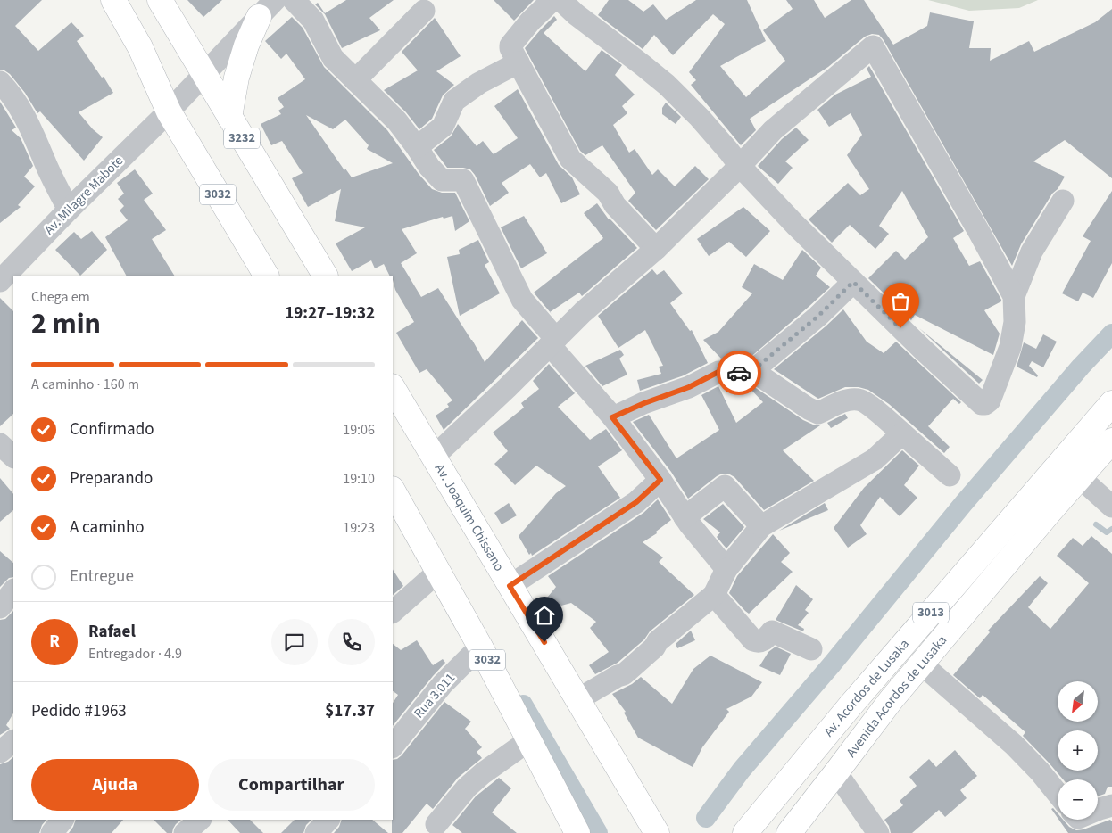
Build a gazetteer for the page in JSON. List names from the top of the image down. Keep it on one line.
{"streets":{"main road":["3232","3032","Av. Joaquim Chissano","3013","Av. Acordos de Lusaka","Avenida Acordos de Lusaka"],"street":["Av. Milagre Mabote","Rua 3.011"]},"crossings":[["3232","Av. Milagre Mabote"],["3032","Av. Milagre Mabote"],["3032","Rua 3.011"],["Av. Acordos de Lusaka","Avenida Acordos de Lusaka"]],"north":"bottom left","page":{"heading":["2 min","Chega em","19:27–19:32"],"panel":["Rafael","Entregador · 4.9","Pedido #1963","$17.37"],"bar":"A caminho · 160 m","list":[["Confirmado","19:06"],["Preparando","19:10"],["A caminho","19:23"],"Entregue"],"round":"R","map_buttons":["+","−"],"buttons":["Ajuda","Compartilhar"]}}
